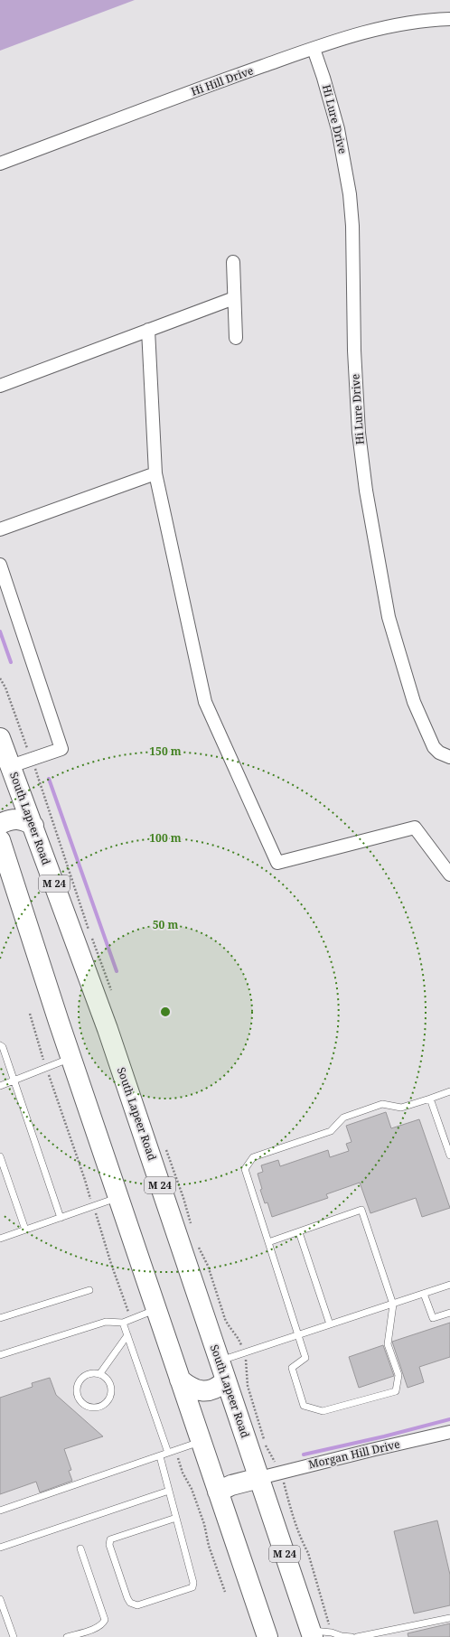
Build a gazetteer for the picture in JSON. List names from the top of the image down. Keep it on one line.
{"streets":{"main road":["South Lapeer Road","M 24"],"street":["Hi Hill Drive","Hi Lure Drive","Morgan Hill Drive"]},"crossings":[["Hi Hill Drive","Hi Lure Drive"],["South Lapeer Road","Morgan Hill Drive"]],"rings":["150 m","100 m","50 m"]}
